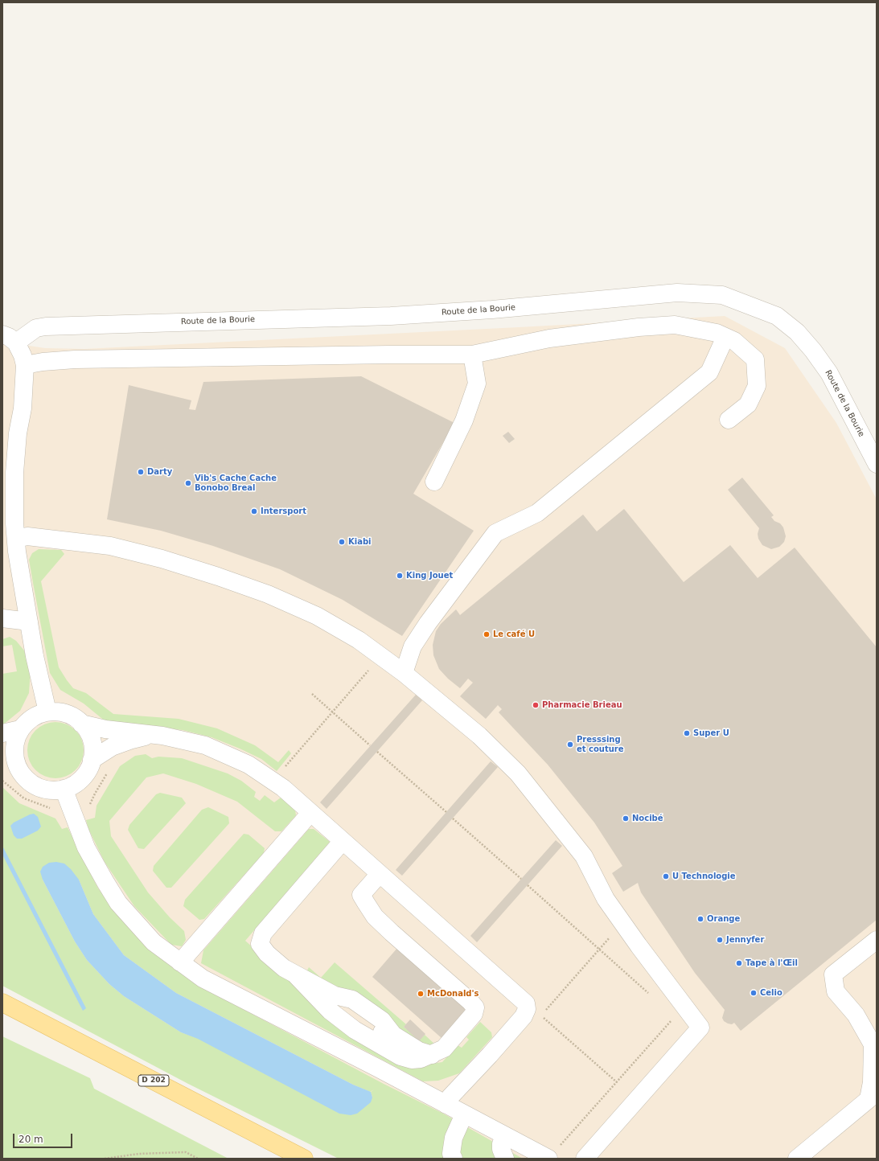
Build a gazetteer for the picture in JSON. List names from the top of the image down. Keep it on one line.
{"streets":{"main road":["D 202"],"street":["Route de la Bourie"]},"places":["Darty","Vib's Cache Cache Bonobo Breal","Intersport","Kiabi","King Jouet","Le café U","Pharmacie Brieau","Super U","Presssing et couture","Nocibé","U Technologie","Orange","Jennyfer","Tape à l'Œil","Celio","McDonald's"],"scale_bar":"20 m"}
